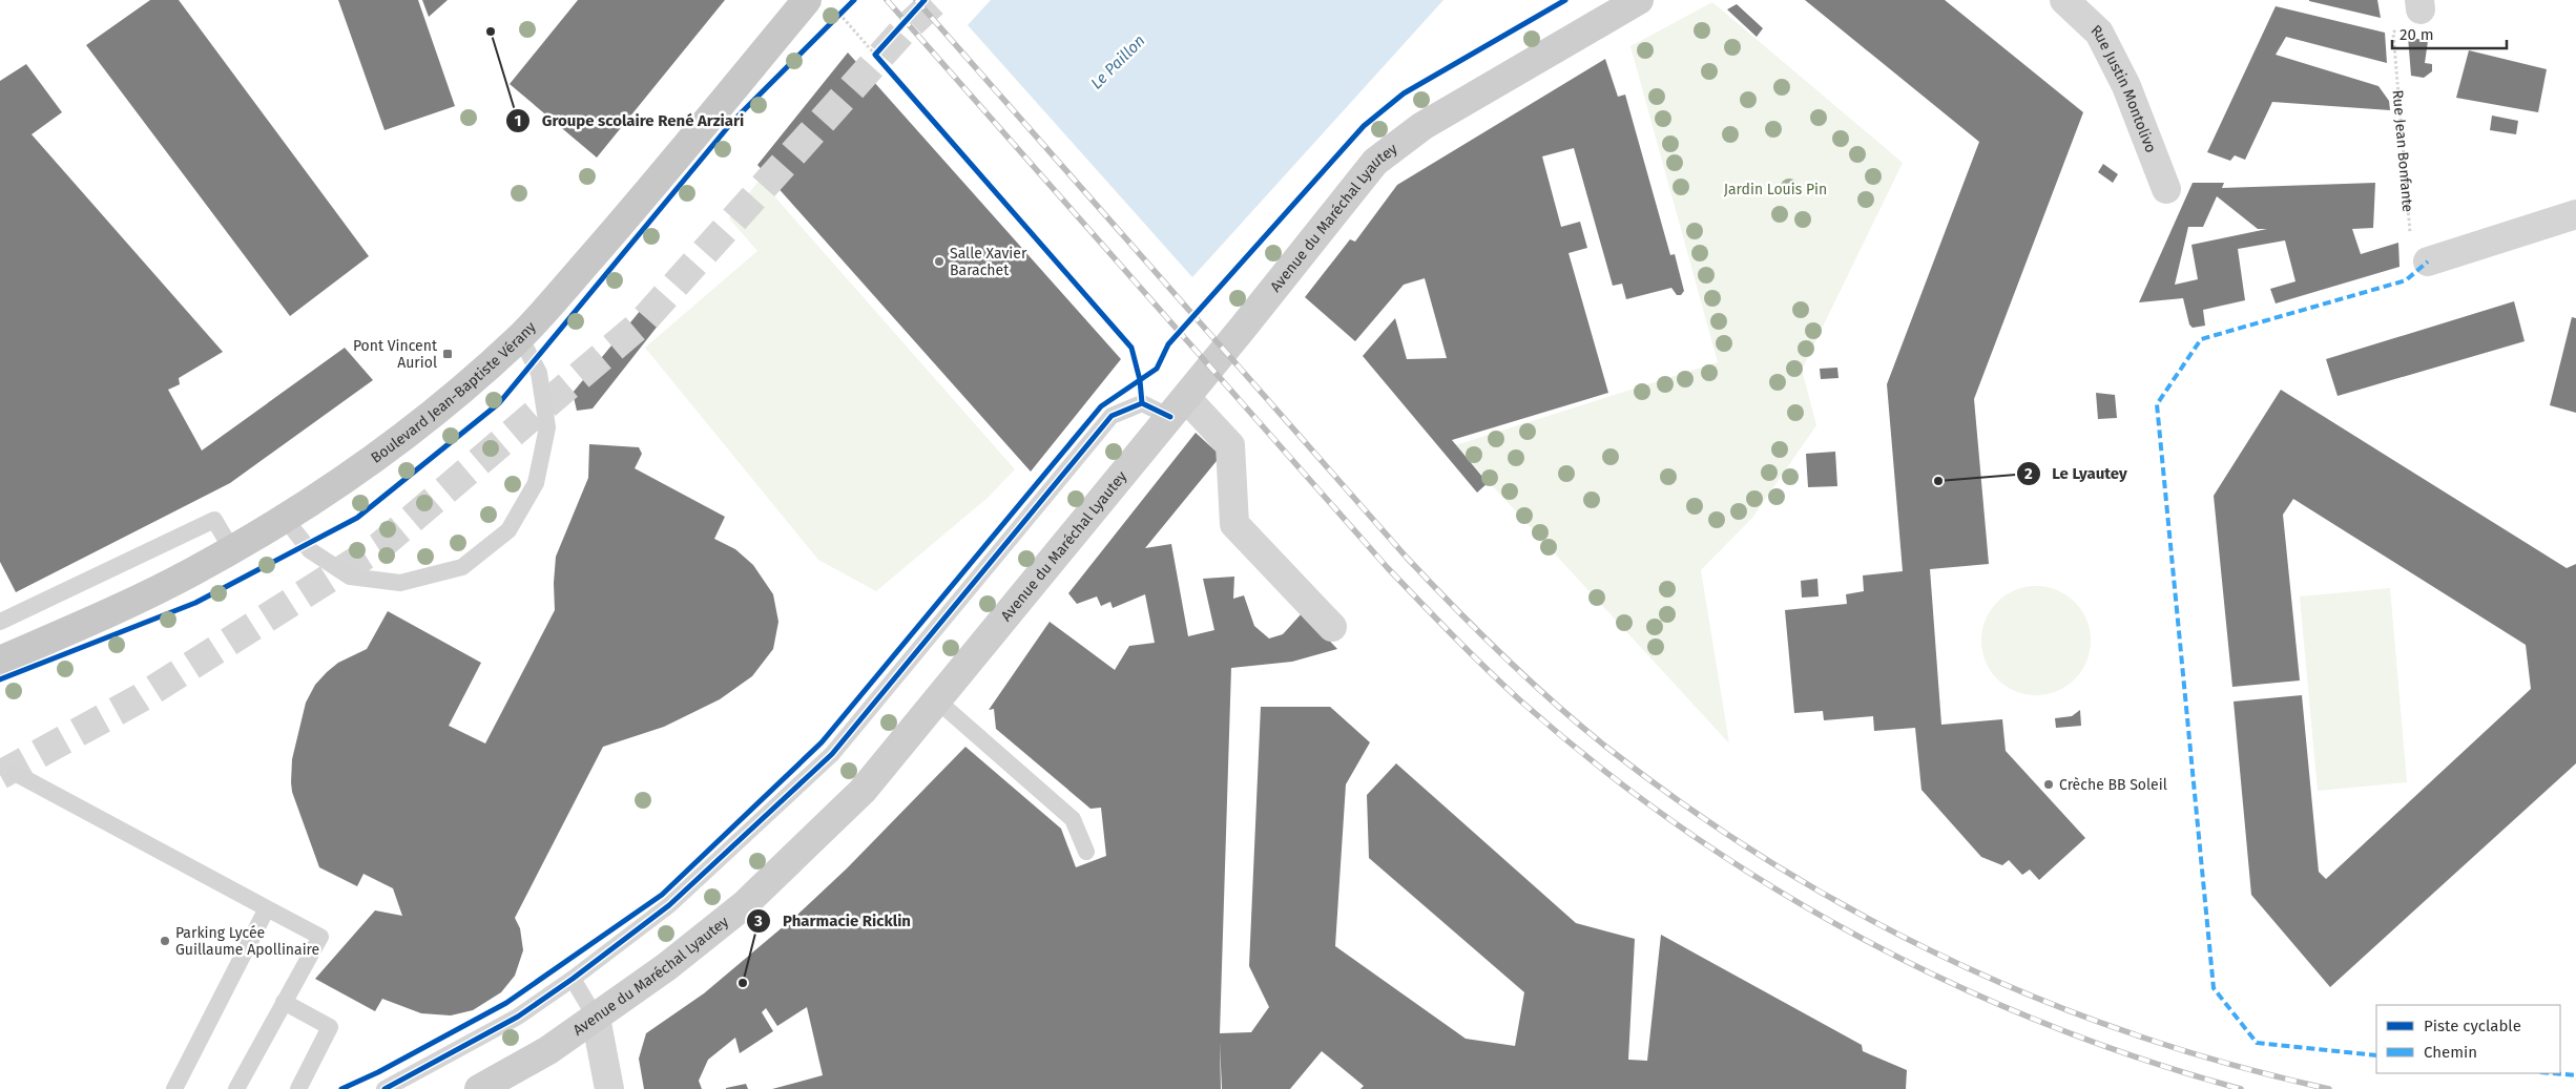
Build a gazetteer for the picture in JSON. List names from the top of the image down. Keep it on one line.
{"streets":{"main road":["Avenue du Maréchal Lyautey","Boulevard Jean-Baptiste Vérany"],"street":["Rue Justin Montolivo"],"path":["Rue Jean Bonfante"]},"water":["Le Paillon"],"parks":["Jardin Louis Pin"],"places":{"other":["Groupe scolaire René Arziari","Salle Xavier Barachet","Le Lyautey","Crèche BB Soleil","Parking Lycée Guillaume Apollinaire","Pharmacie Ricklin"],"transit":["Pont Vincent Auriol"]},"legend":["Piste cyclable","Chemin"],"scale_bar":"20 m"}
